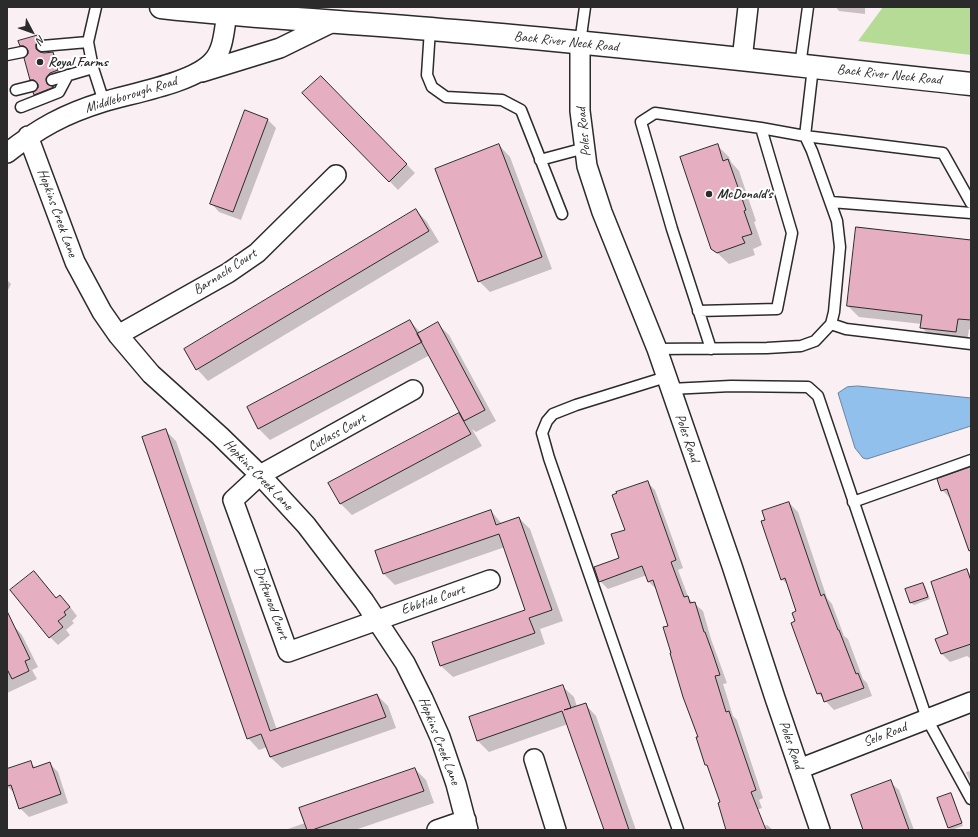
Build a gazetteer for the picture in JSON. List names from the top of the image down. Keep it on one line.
{"streets":{"street":["Back River Neck Road","Middleborough Road","Poles Road","Hopkins Creek Lane","Barnacle Court","Cutlass Court","Ebbtide Court","Driftwood Court","Selo Road"]},"crossings":[["Back River Neck Road","Middleborough Road"],["Back River Neck Road","Poles Road"],["Middleborough Road","Hopkins Creek Lane"],["Poles Road","Selo Road"],["Hopkins Creek Lane","Barnacle Court"],["Hopkins Creek Lane","Cutlass Court"],["Hopkins Creek Lane","Ebbtide Court"],["Hopkins Creek Lane","Driftwood Court"],["Cutlass Court","Driftwood Court"],["Ebbtide Court","Driftwood Court"]],"places":["Royal Farms","McDonald's"],"north":"bottom right"}
